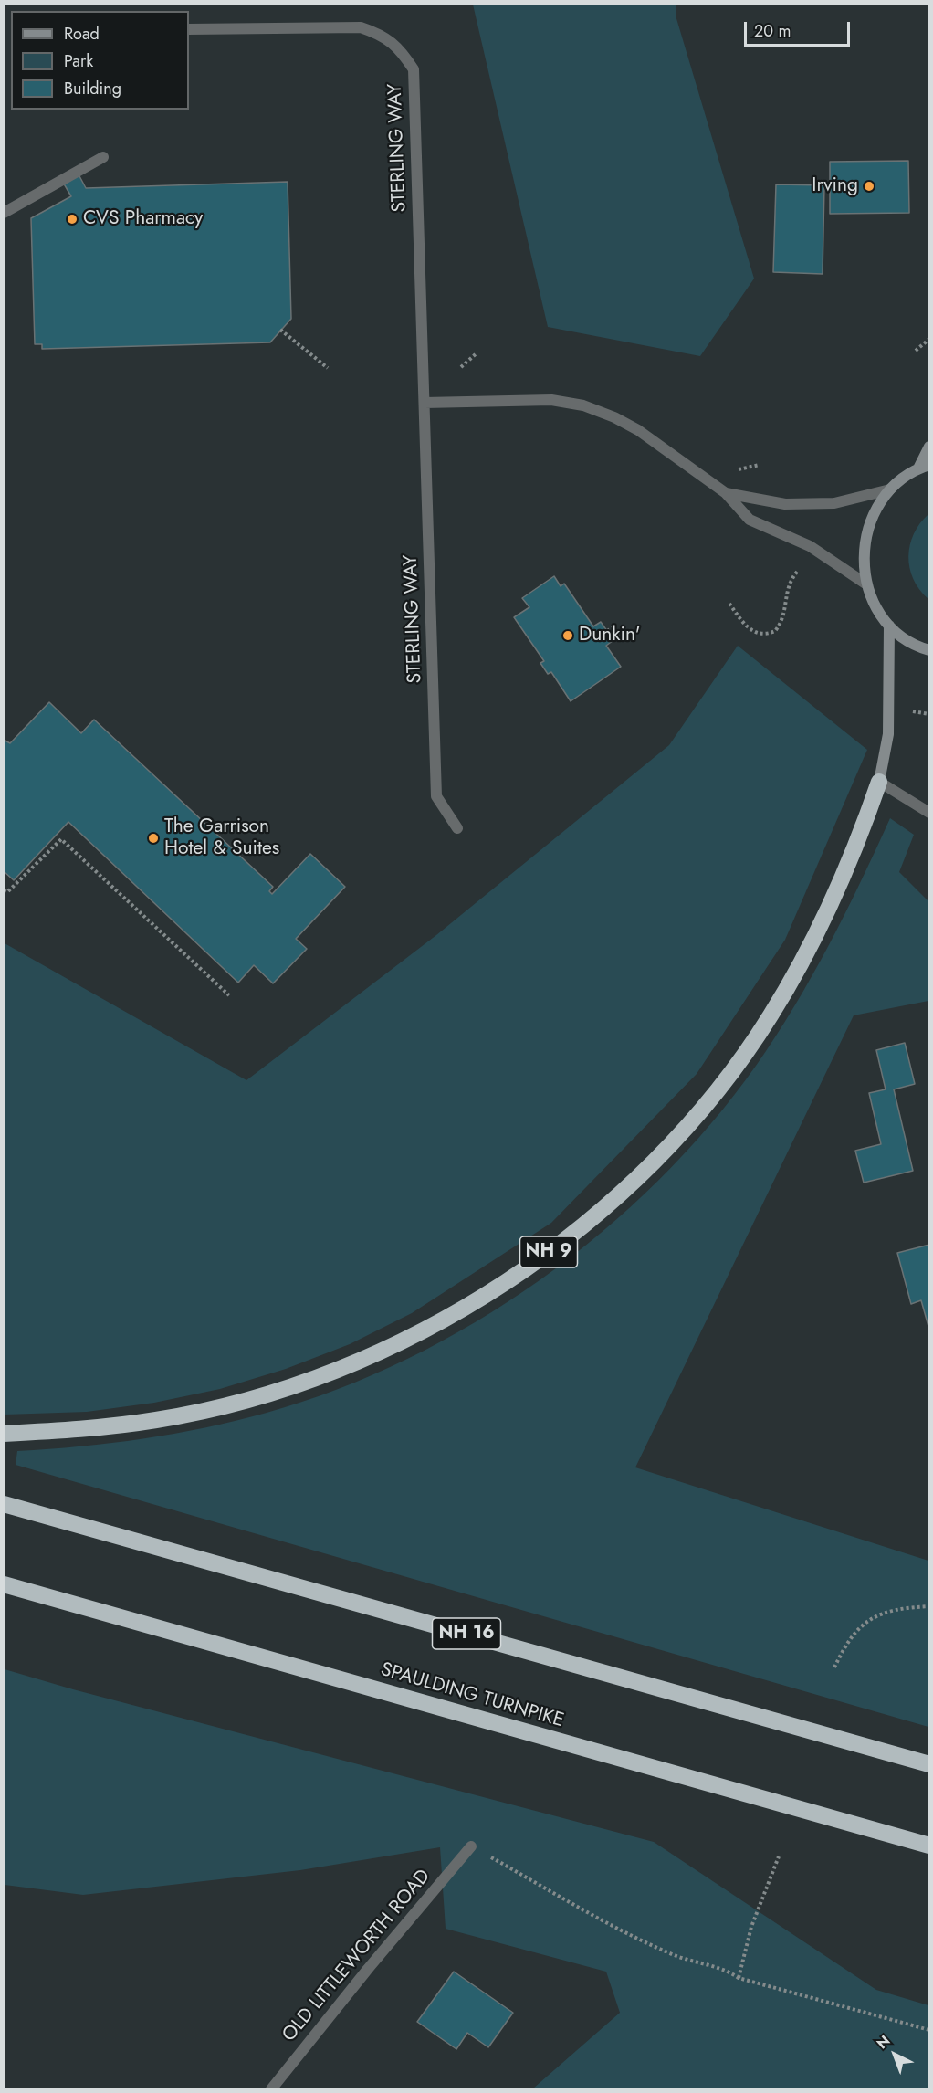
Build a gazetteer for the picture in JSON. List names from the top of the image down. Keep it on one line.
{"streets":{"highway":["NH 9","NH 16","SPAULDING TURNPIKE"],"street":["STERLING WAY","OLD LITTLEWORTH ROAD"]},"places":["Irving","CVS Pharmacy","Dunkin'","The Garrison Hotel & Suites"],"legend":["Road","Park","Building"],"scale_bar":"20 m","north":"top left"}
